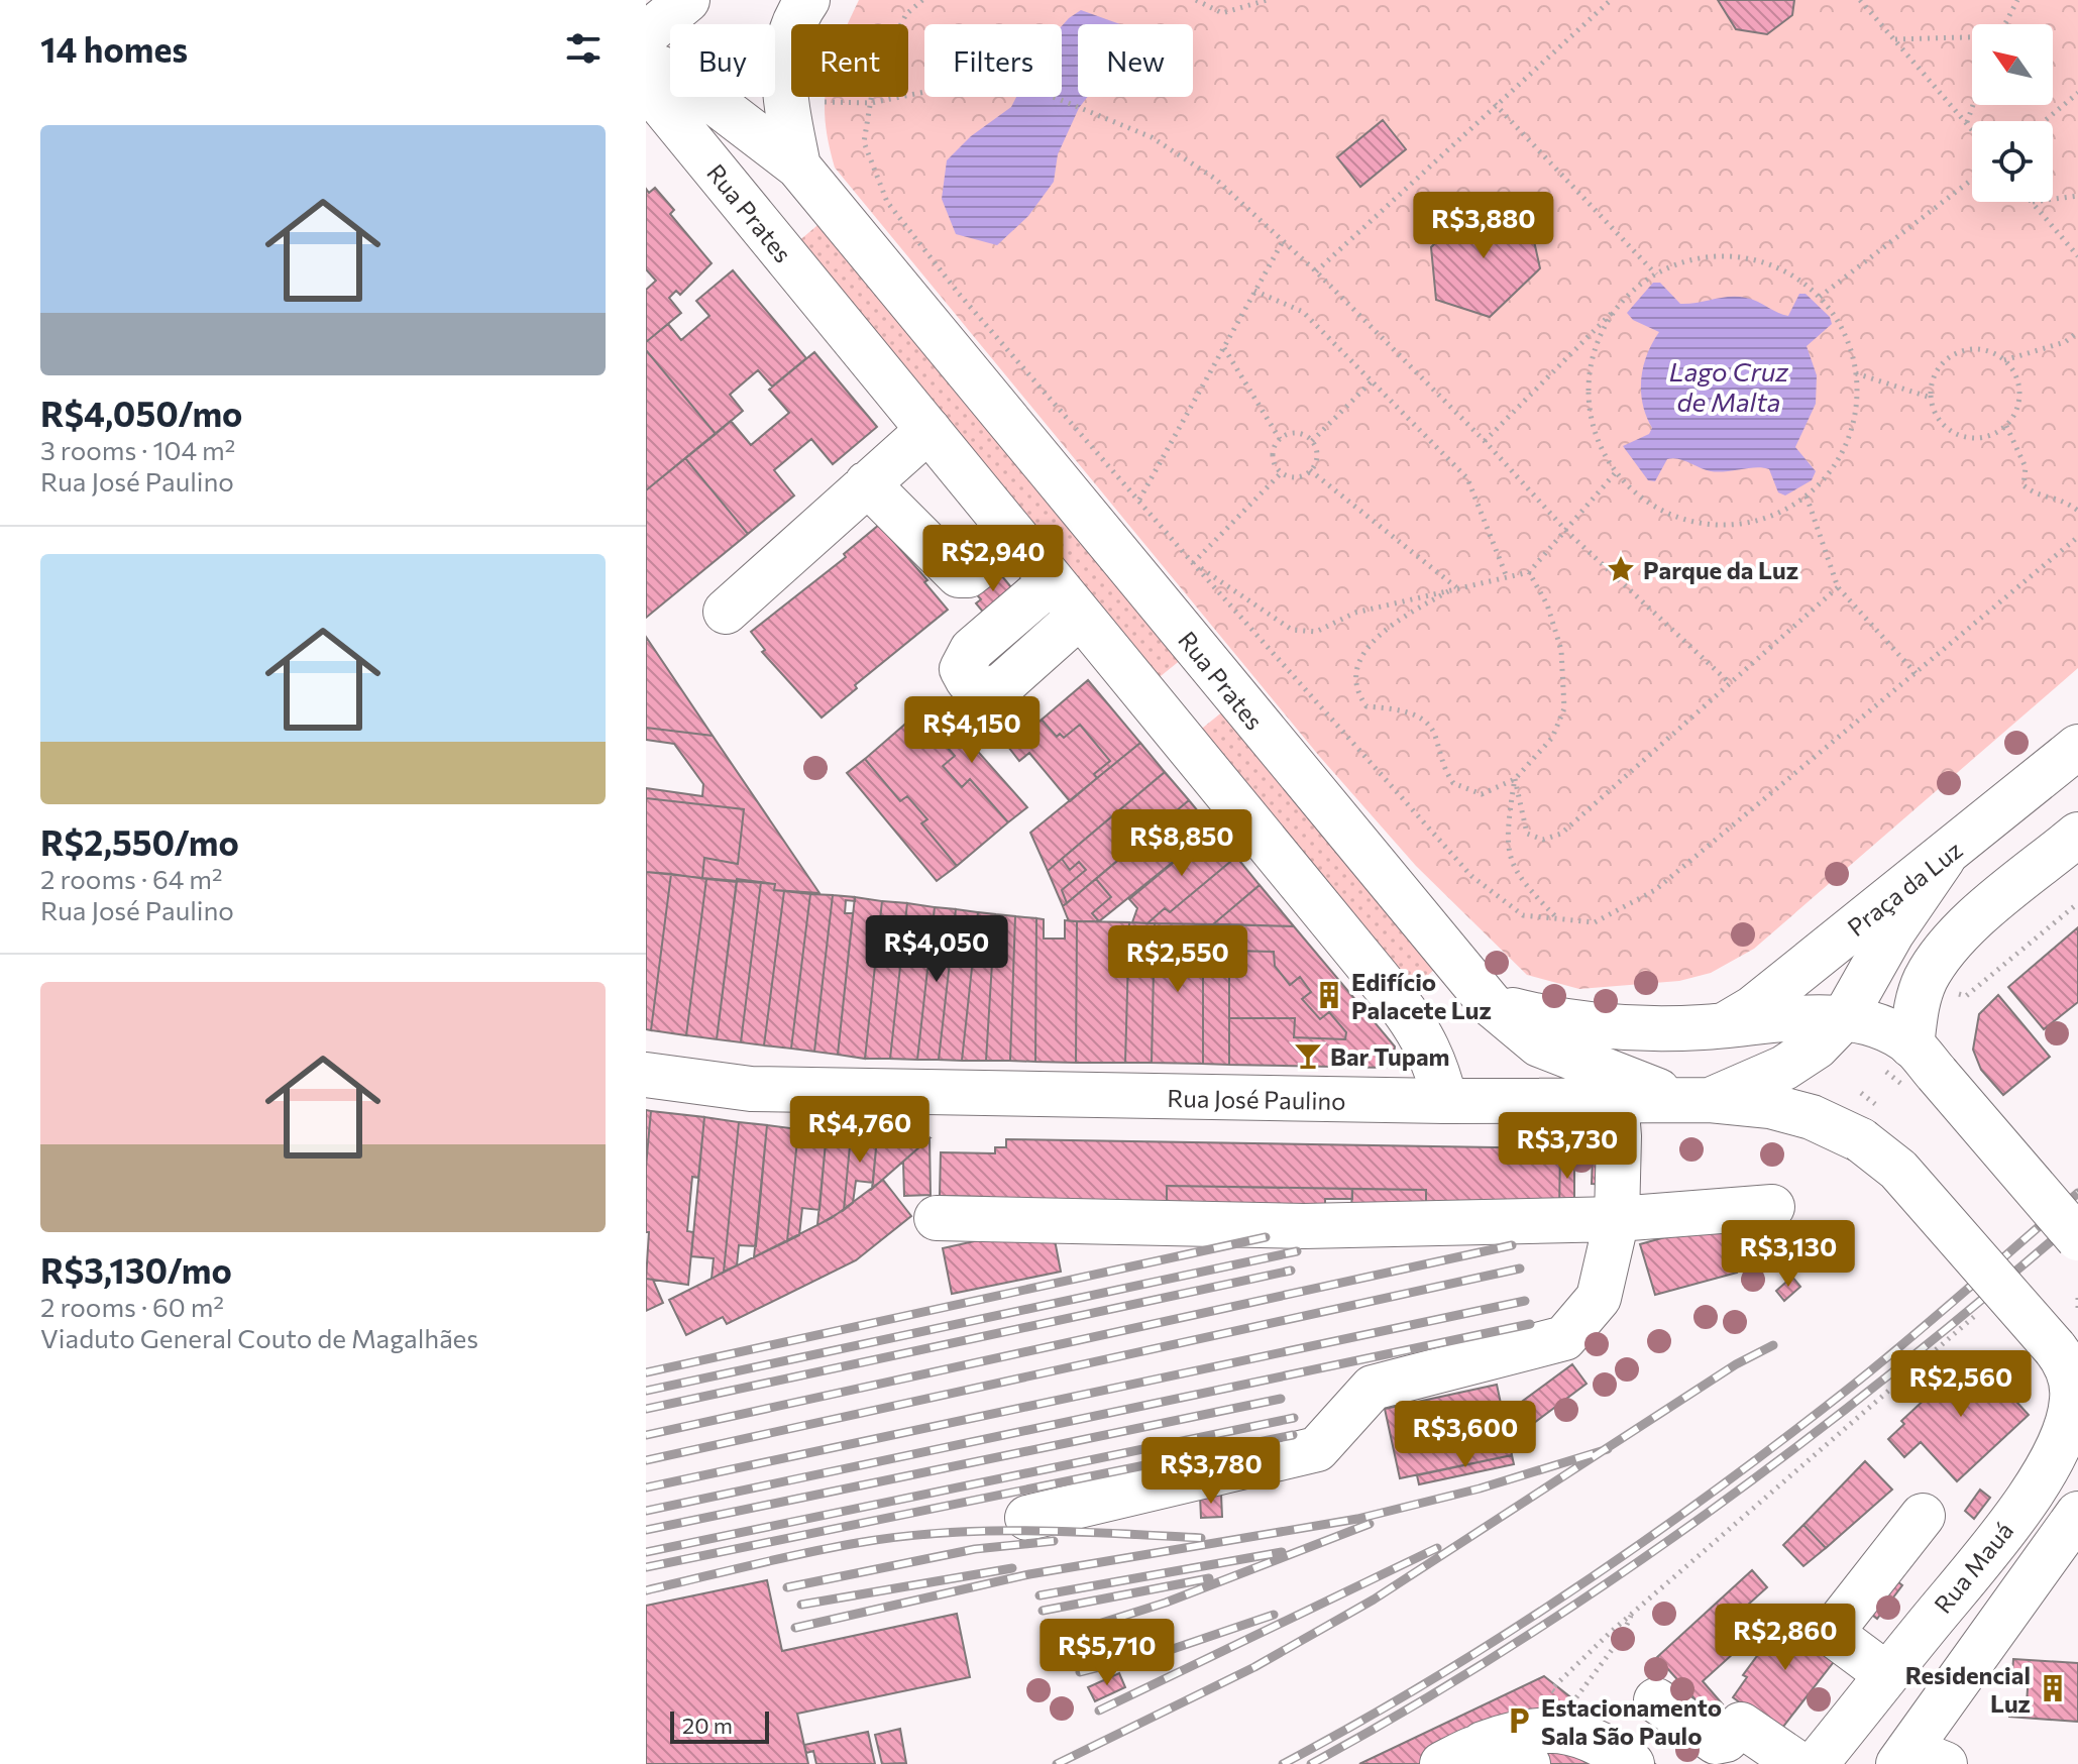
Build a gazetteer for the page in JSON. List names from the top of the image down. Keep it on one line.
{"streets":{"main road":["Rua Prates","Praça da Luz","Rua José Paulino","Rua Mauá"]},"crossings":[["Rua Prates","Rua José Paulino"],["Rua José Paulino","Rua Mauá"]],"water":["Lago Cruz de Malta"],"places":{"place":["Parque da Luz"],"building":["Edifício Palacete Luz","Residencial Luz"],"bar":["Bar Tupam"],"parking":["Estacionamento Sala São Paulo"]},"scale_bar":"20 m","north":"top left","page":{"heading":"14 homes","chip":["Buy","Rent","Filters","New"],"list":[{"name":"R$4,050/mo","note":"3 rooms · 104 m² · Rua José Paulino"},{"name":"R$2,550/mo","note":"2 rooms · 64 m² · Rua José Paulino"},{"name":"R$3,130/mo","note":"2 rooms · 60 m² · Viaduto General Couto de Magalhães"}],"price":["R$3,880","R$2,940","R$4,150","R$8,850","R$4,050","R$2,550","R$4,760","R$3,730","R$3,130","R$2,560","R$3,600","R$3,780","R$2,860","R$5,710"],"scale":"20 m"}}
